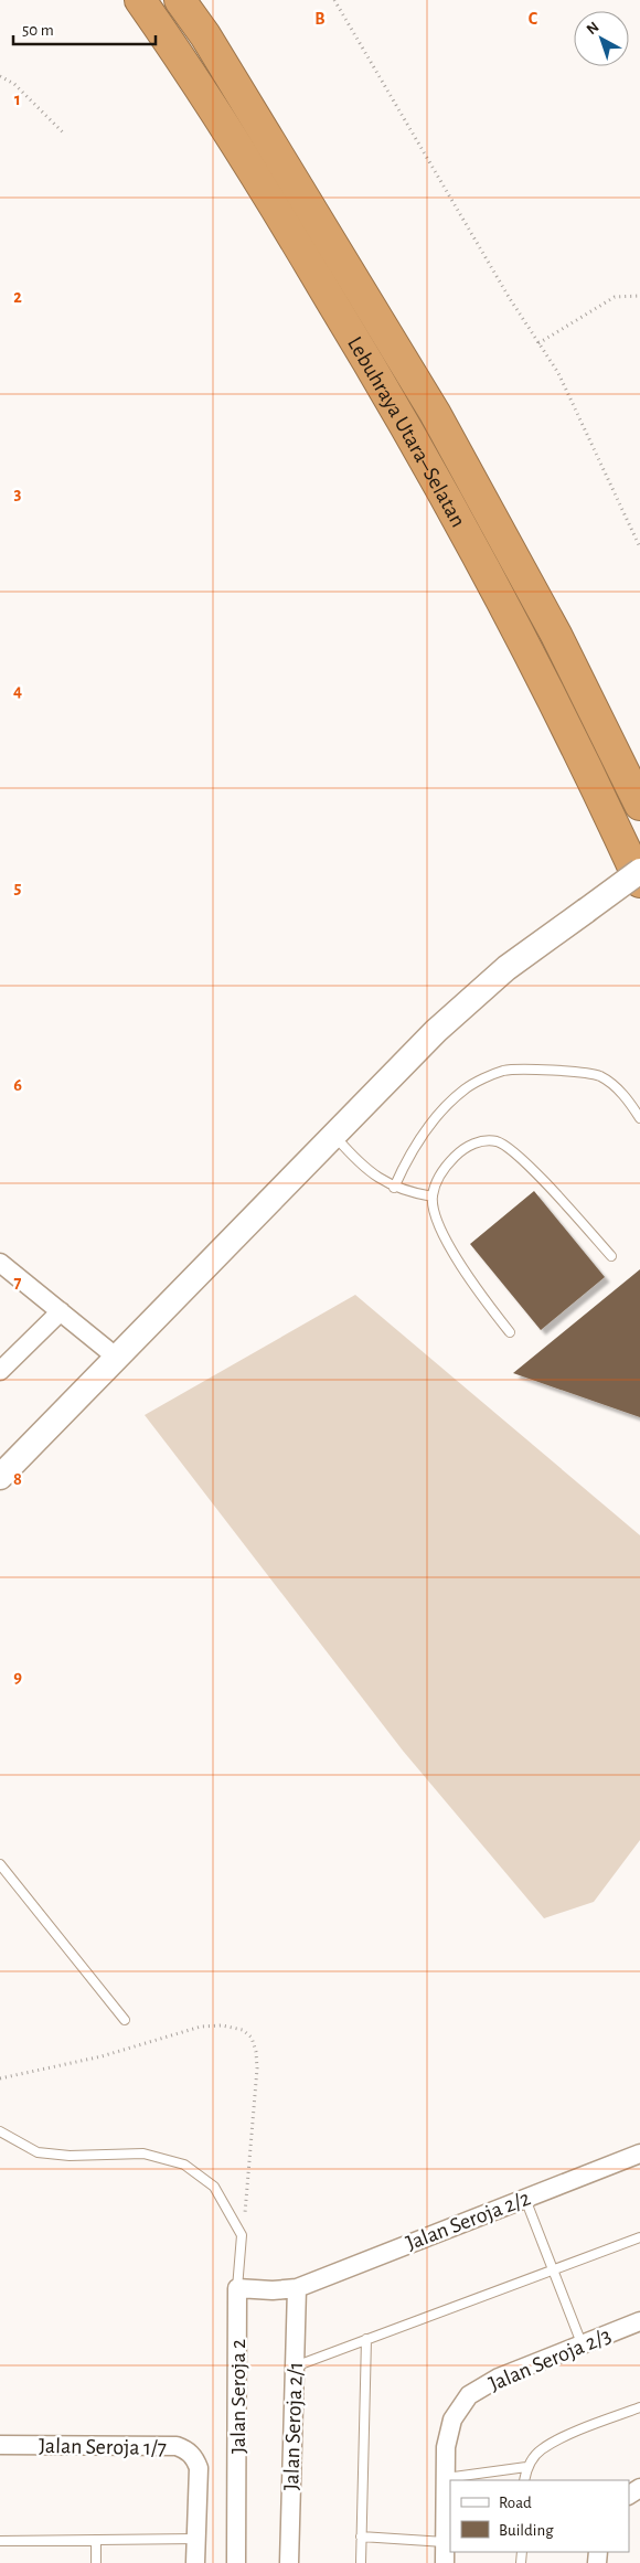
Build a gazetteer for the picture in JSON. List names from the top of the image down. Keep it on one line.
{"streets":{"highway":["Lebuhraya Utara–Selatan"],"street":["Jalan Seroja 2/2","Jalan Seroja 2/3","Jalan Seroja 2","Jalan Seroja 2/1","Jalan Seroja 1/7"]},"crossings":[["Jalan Seroja 2/2","Jalan Seroja 2/1"]],"legend":["Road","Building"],"scale_bar":"50 m","north":"top left","grid":{"columns":["B","C"],"rows":["1","2","3","4","5","6","7","8","9"]}}
